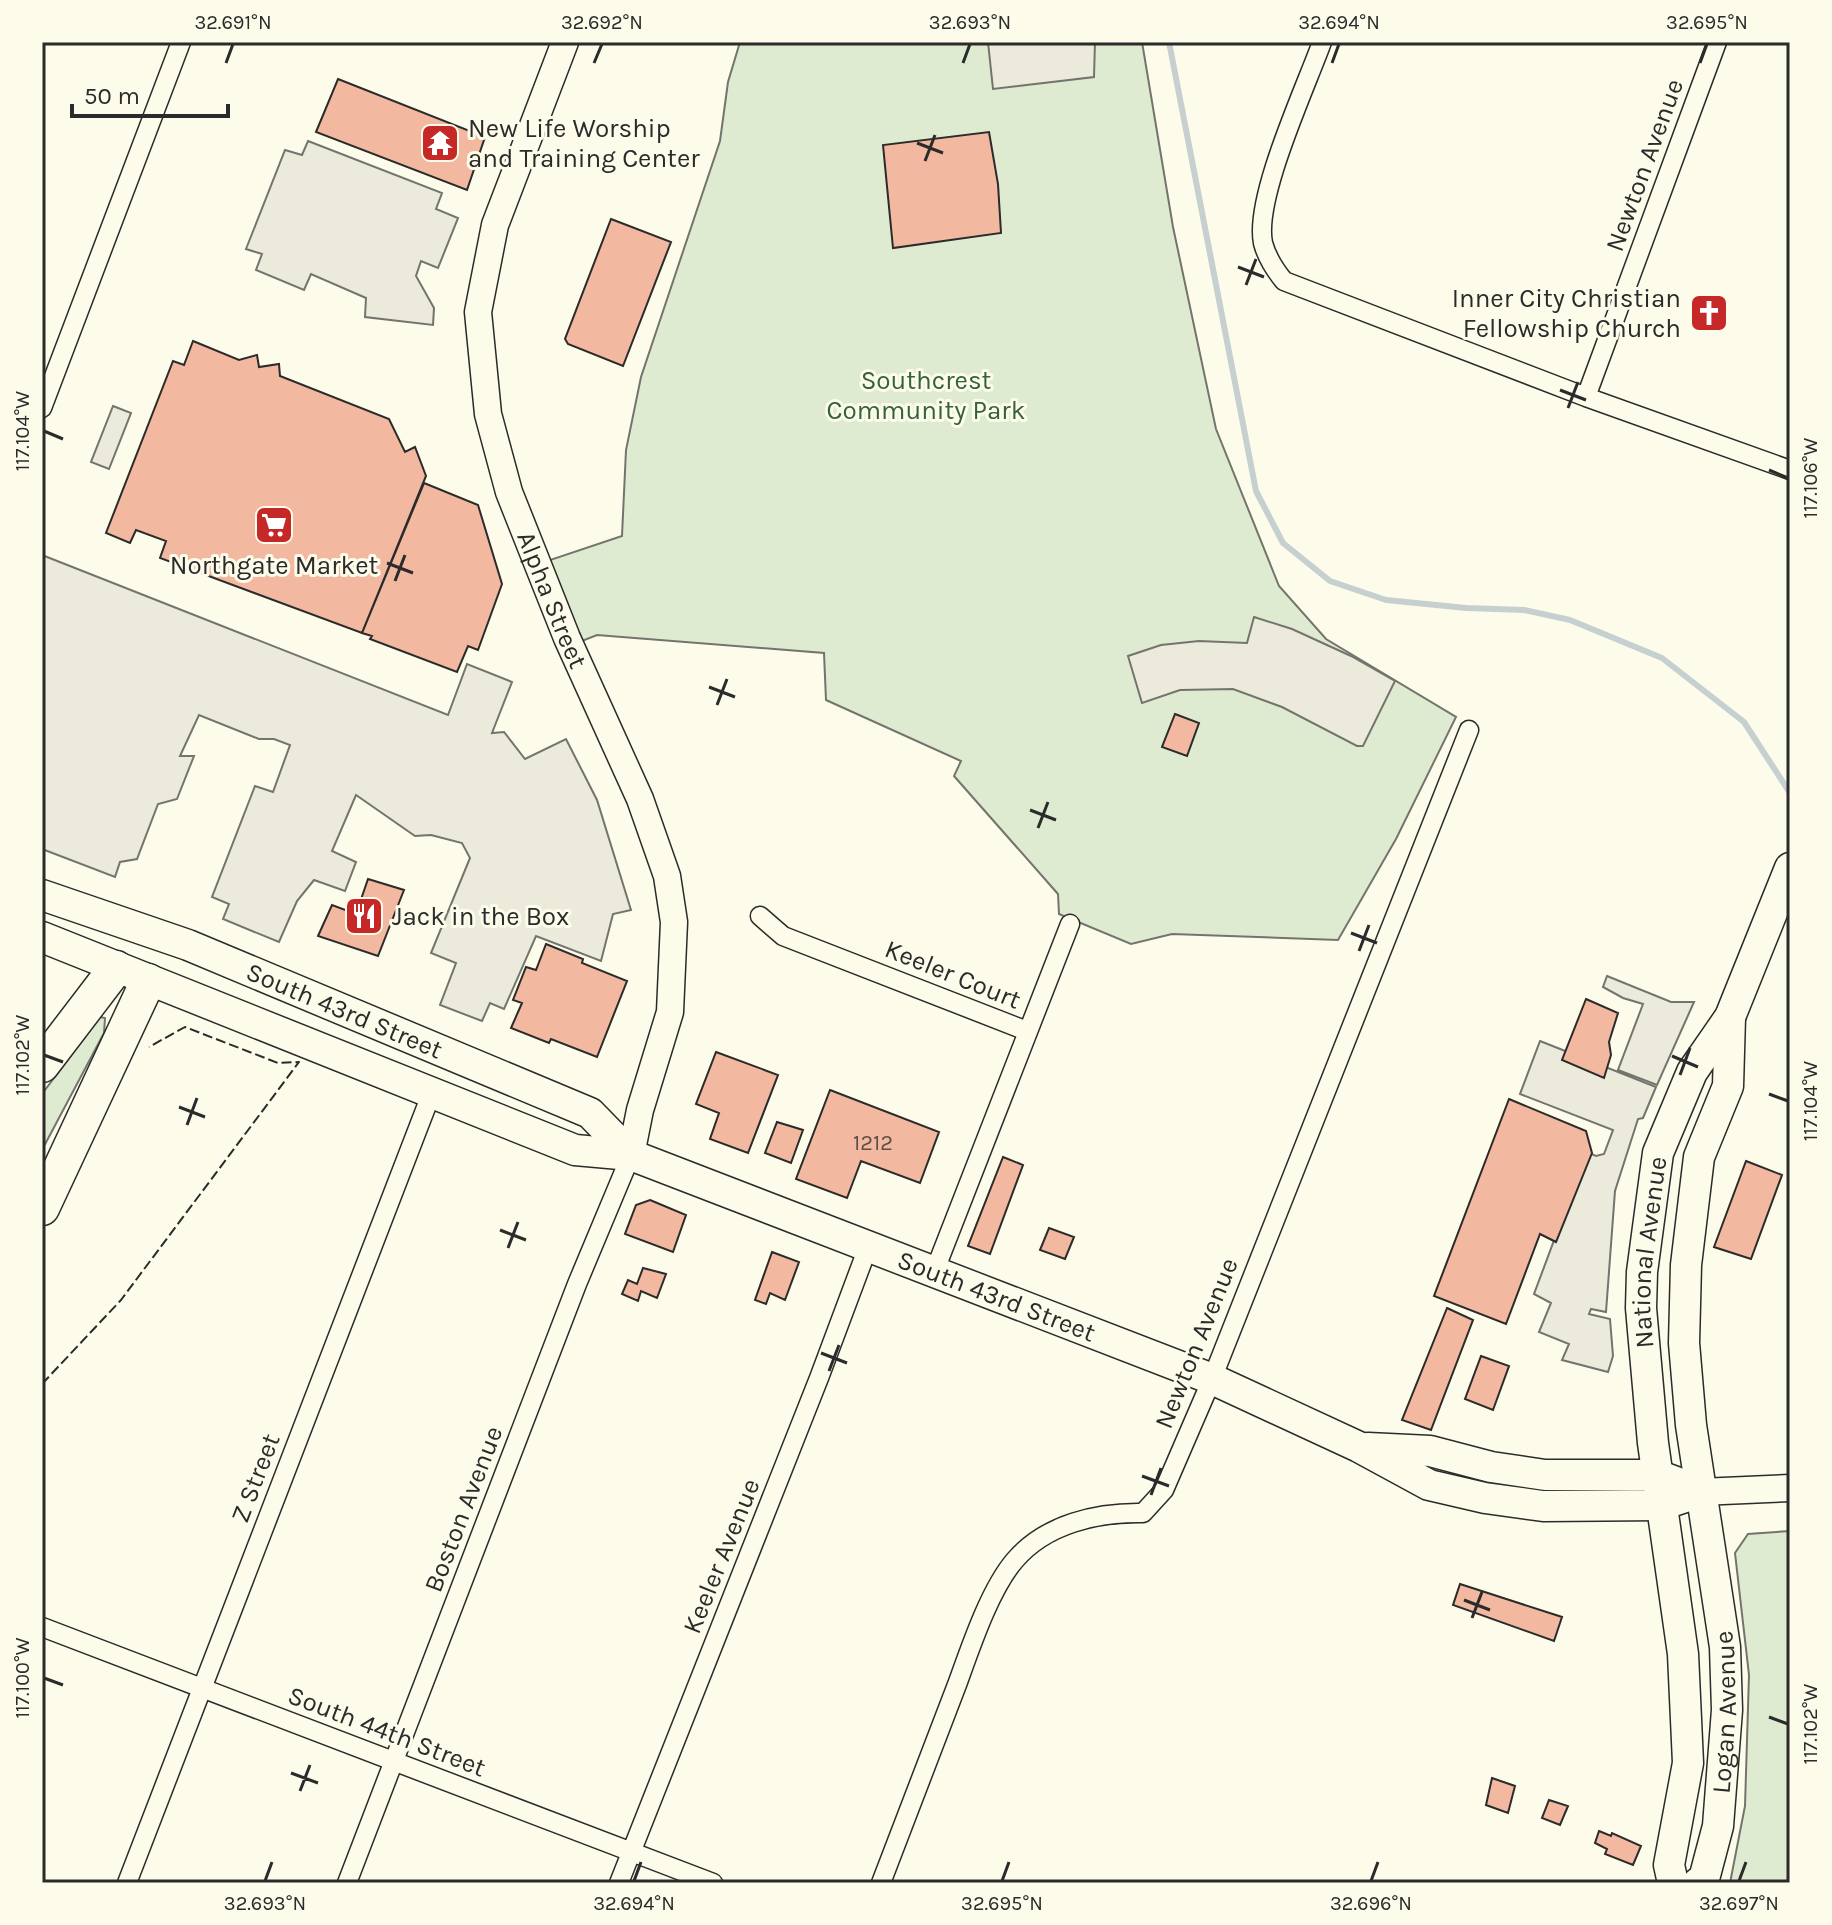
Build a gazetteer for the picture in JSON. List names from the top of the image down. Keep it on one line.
{"streets":{"main road":["South 43rd Street","National Avenue","Logan Avenue"],"street":["Newton Avenue","Alpha Street","Keeler Court","Z Street","Boston Avenue","Keeler Avenue","South 44th Street"]},"crossings":[["Newton Avenue","South 43rd Street"],["Alpha Street","South 43rd Street"],["Alpha Street","Boston Avenue"],["South 43rd Street","National Avenue"],["South 43rd Street","Z Street"],["South 43rd Street","Boston Avenue"],["South 43rd Street","Keeler Avenue"],["South 43rd Street","Logan Avenue"],["National Avenue","Logan Avenue"],["Z Street","South 44th Street"],["Boston Avenue","South 44th Street"],["Keeler Avenue","South 44th Street"]],"parks":["Southcrest Community Park"],"places":{"temple":["New Life Worship and Training Center"],"church":["Inner City Christian Fellowship Church"],"supermarket":["Northgate Market"],"restaurant":["Jack in the Box"]},"house_numbers":["1212"],"scale_bar":"50 m","coordinates":["32.691°N","32.692°N","32.693°N","32.694°N","32.695°N","117.104°W","117.106°W","117.102°W","117.100°W","32.696°N","32.697°N"]}
